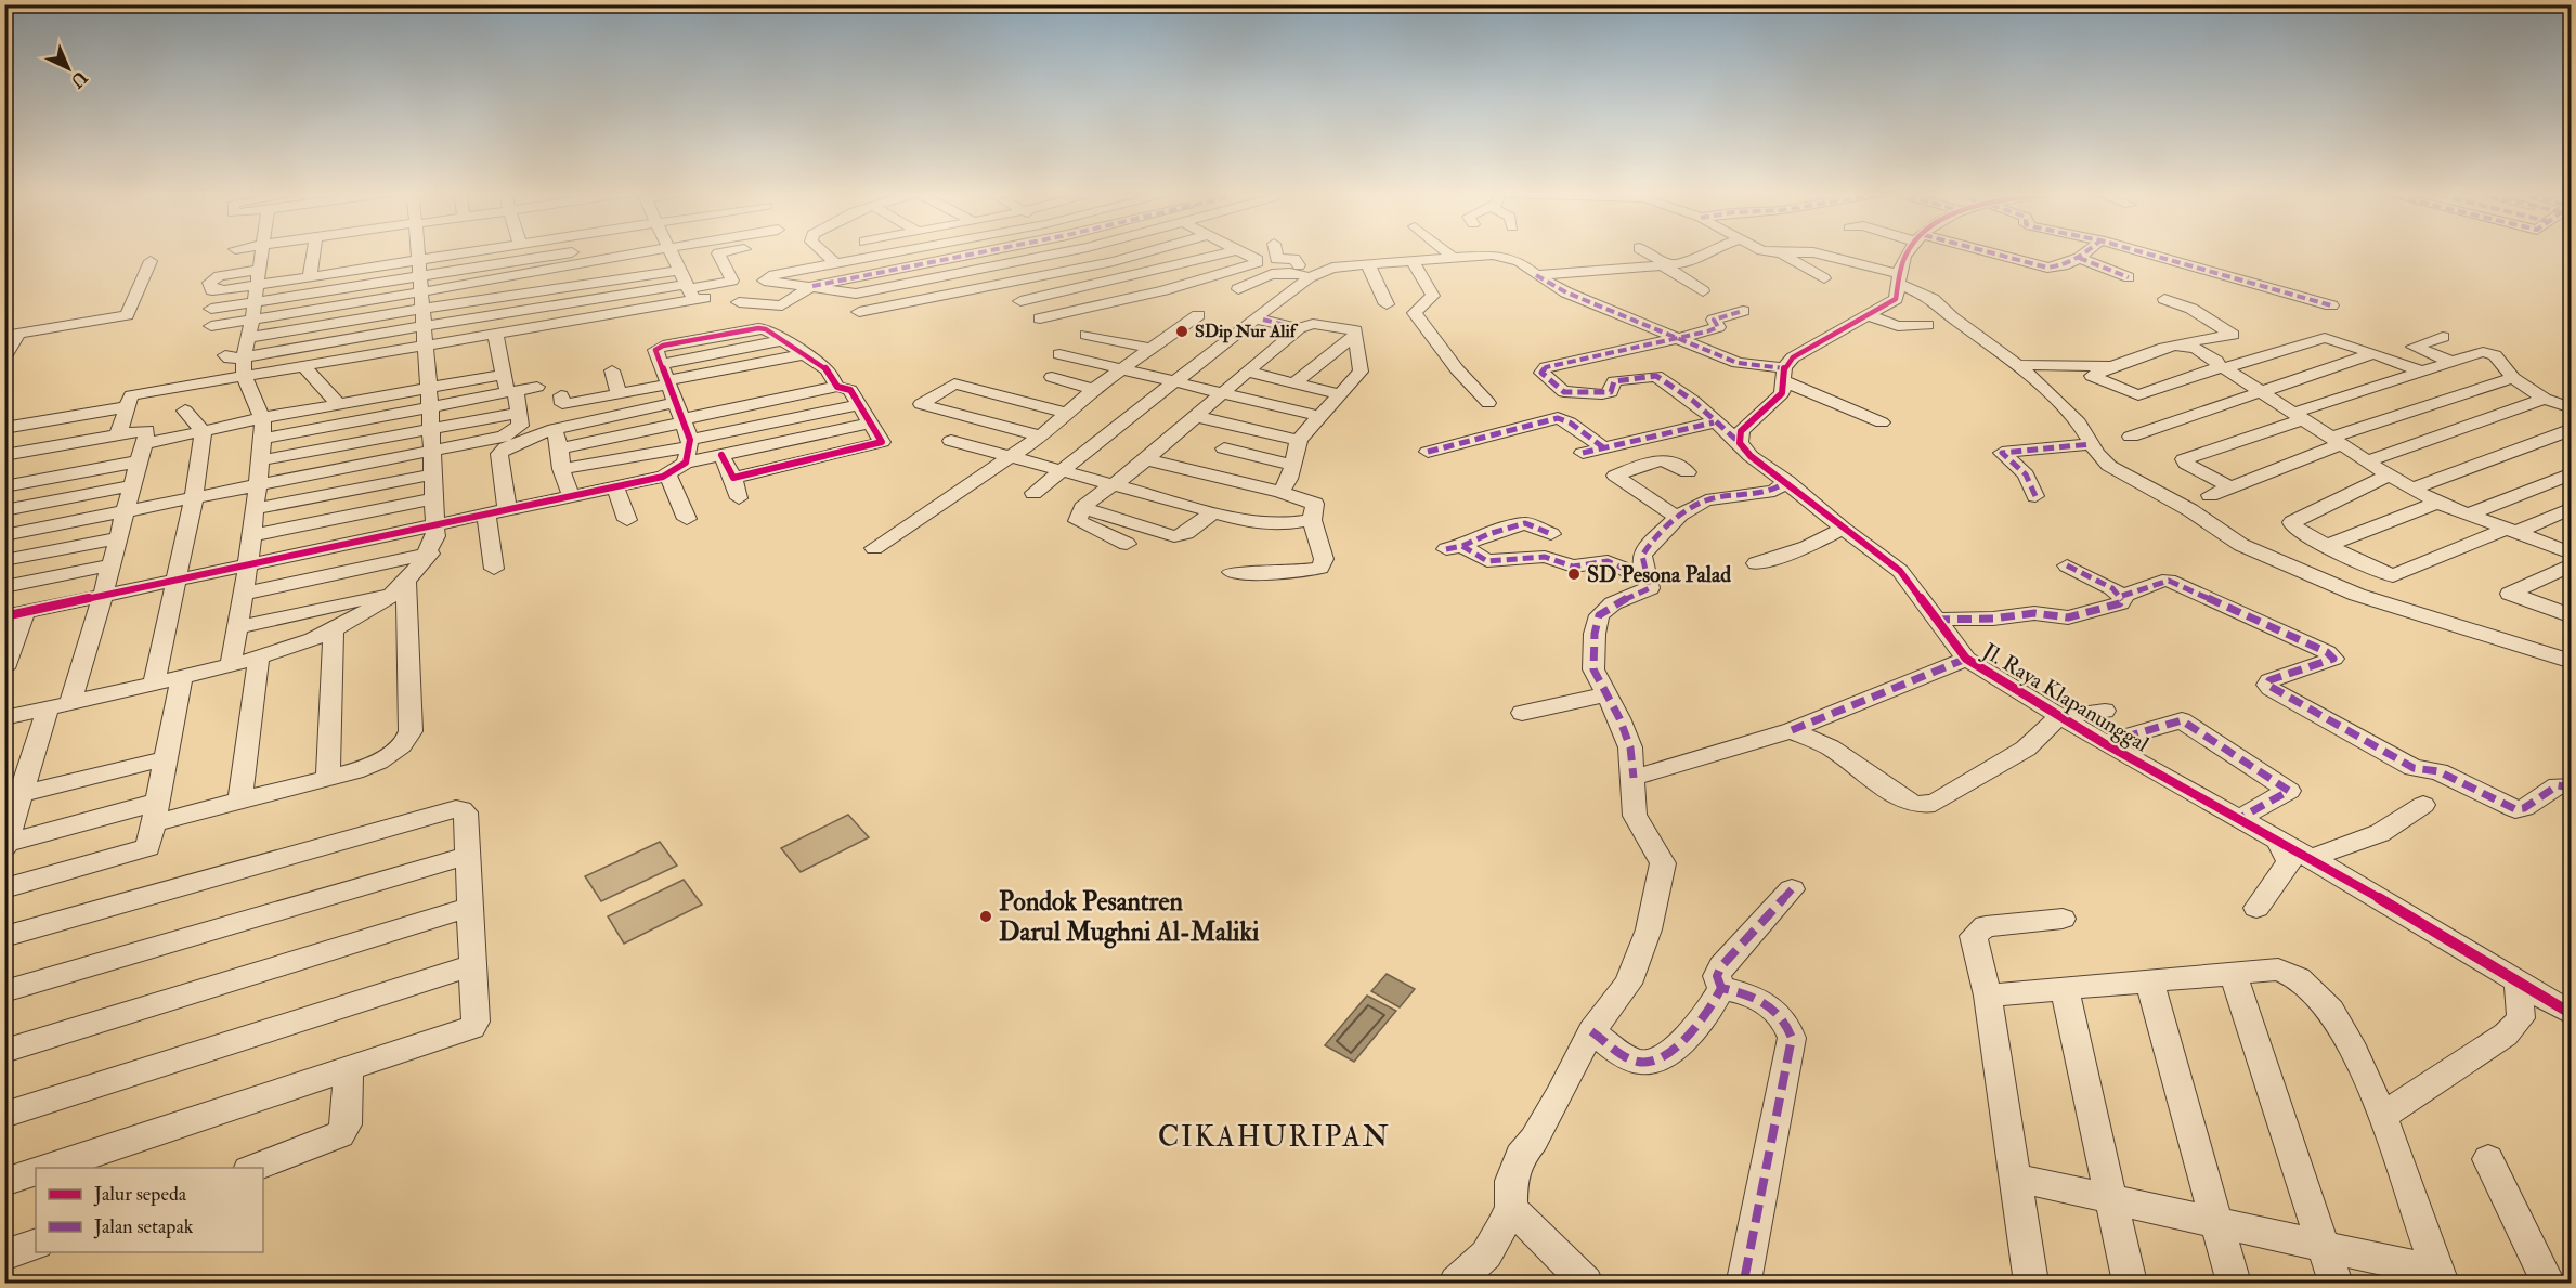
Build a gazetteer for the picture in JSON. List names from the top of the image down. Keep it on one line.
{"streets":{"street":["Jl. Raya Klapanunggal"]},"districts":["CIKAHURIPAN"],"places":["SDip Nur Alif","SD Pesona Palad","Pondok Pesantren Darul Mughni Al-Maliki"],"legend":["Jalur sepeda","Jalan setapak"],"north":"bottom right"}
